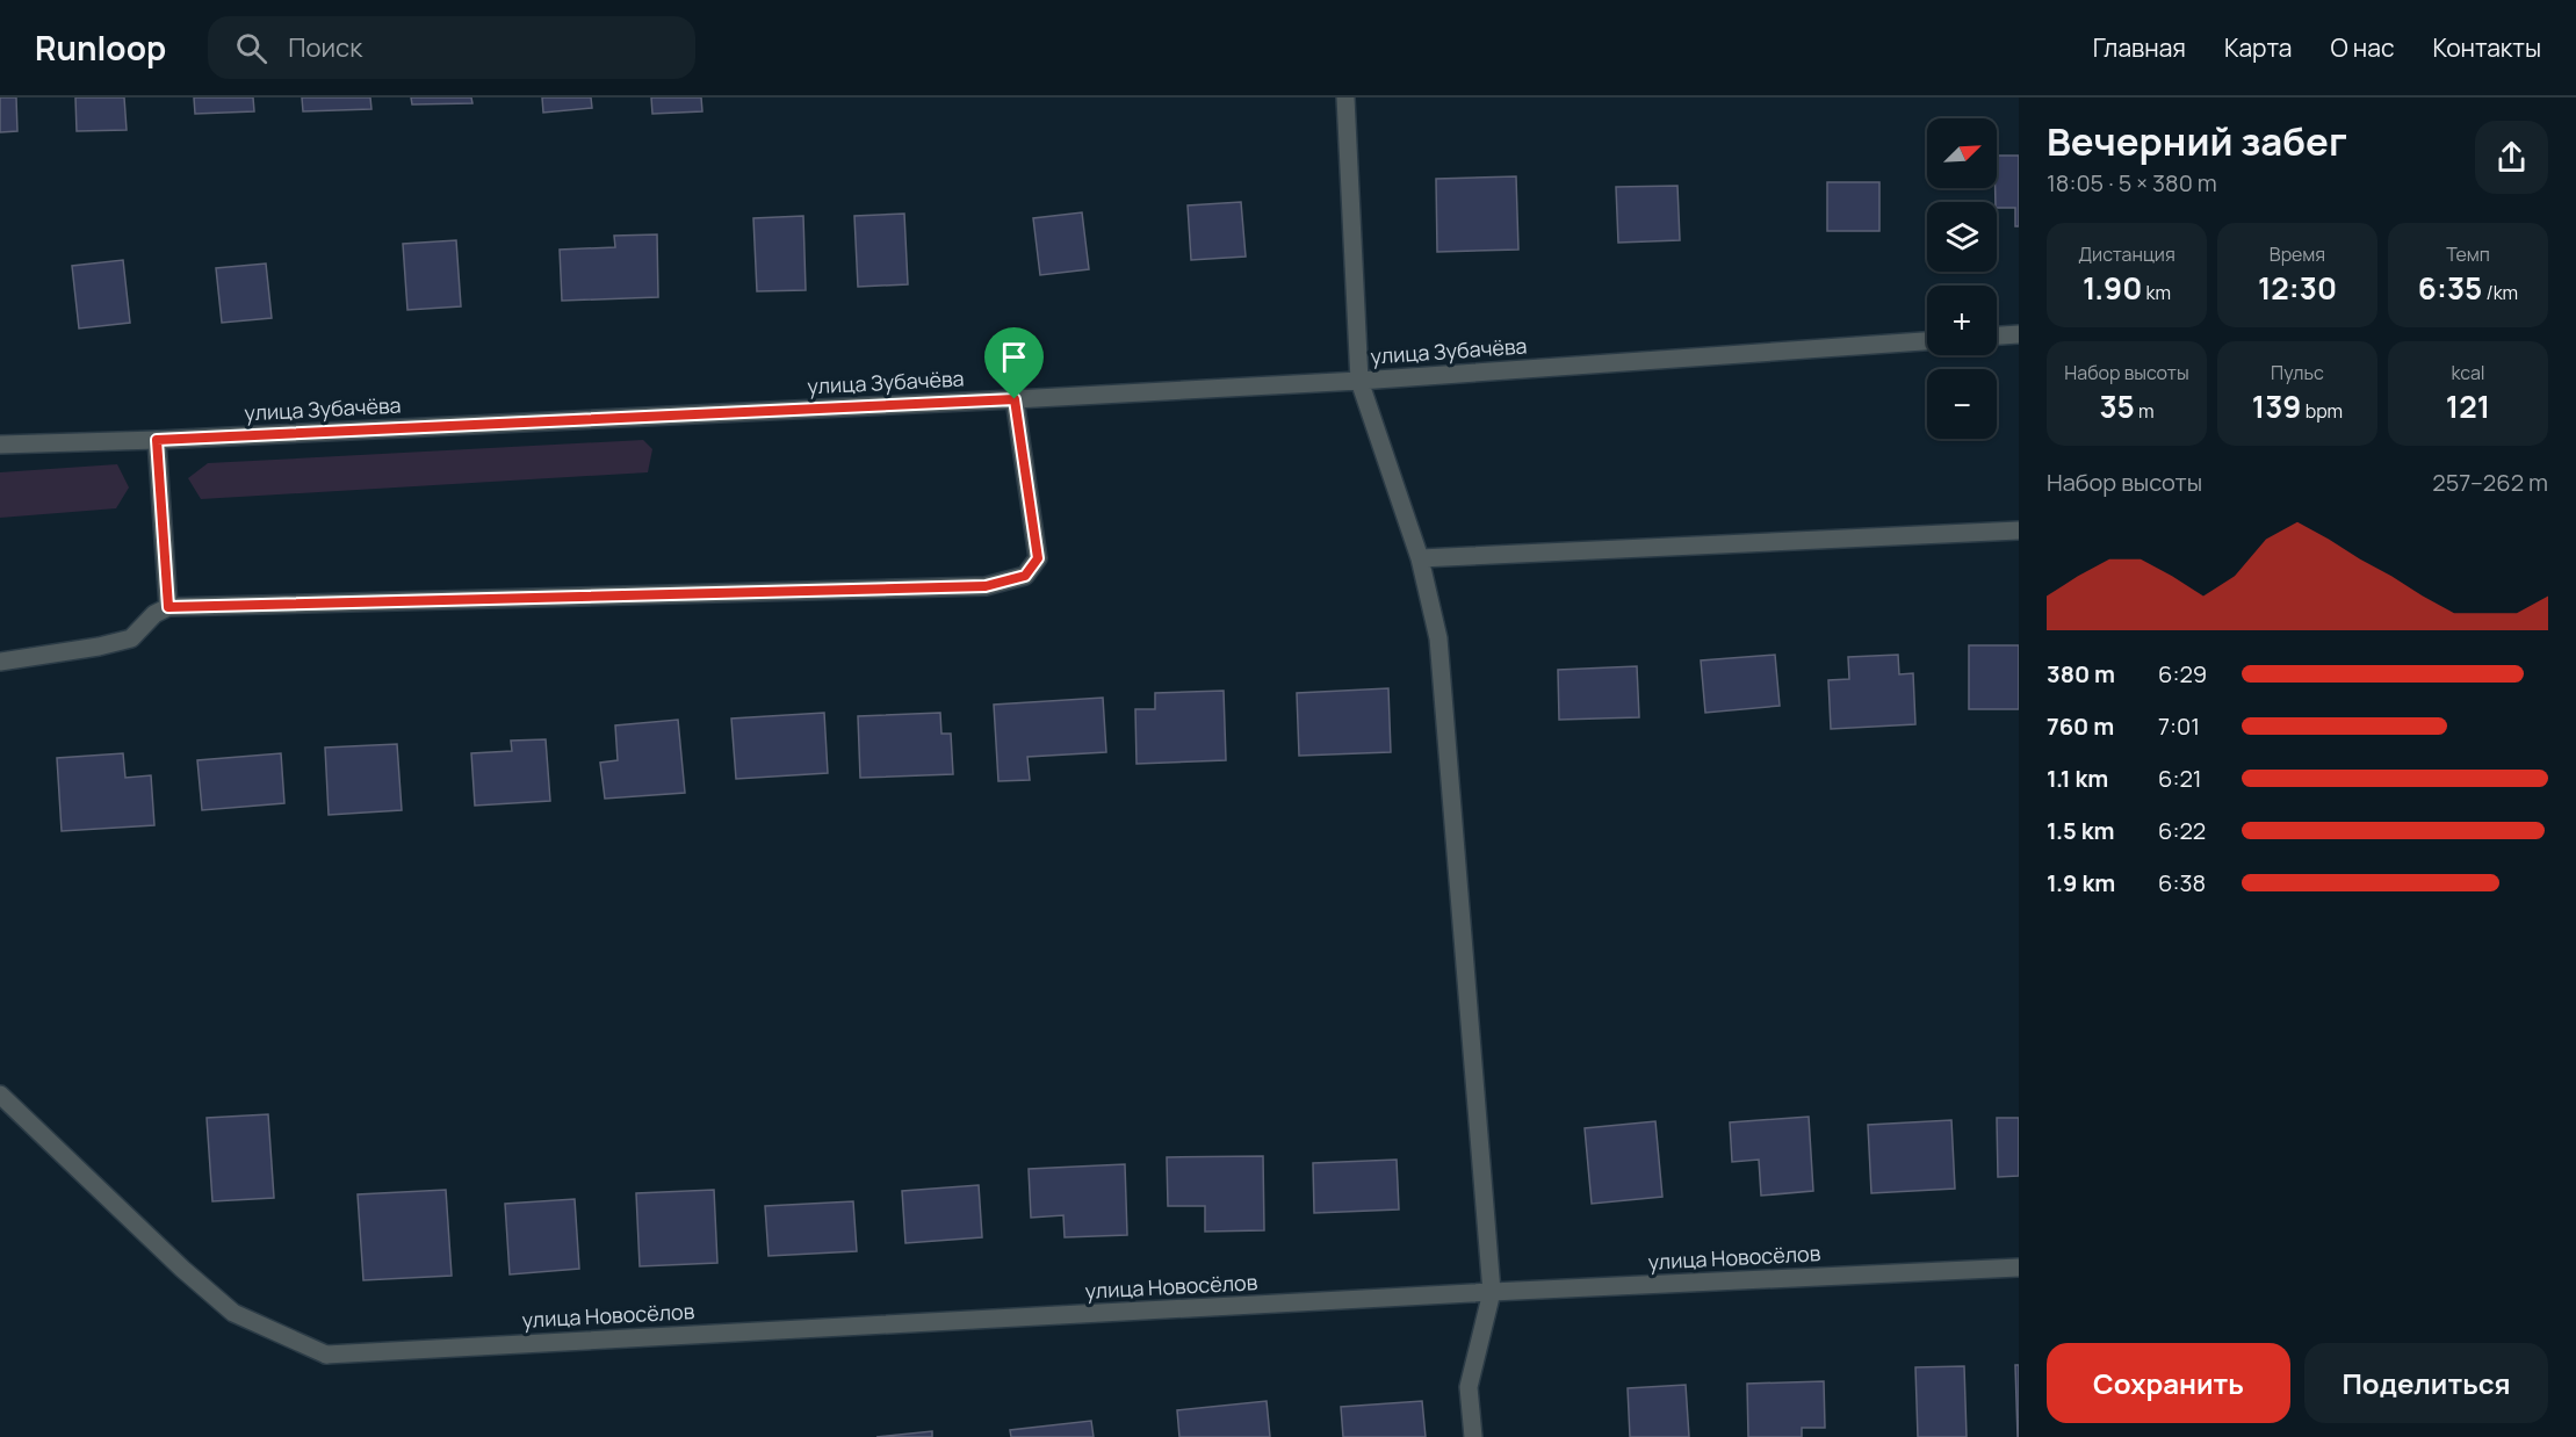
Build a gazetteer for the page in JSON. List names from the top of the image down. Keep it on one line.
{"streets":{"street":["улица Зубачёва","улица Новосёлов"]},"north":"top right","page":{"header":"Runloop","search":"Поиск","nav":["Главная","Карта","О нас","Контакты"],"heading":["Вечерний забег","18:05 · 5 × 380 m"],"map_buttons":["+","−"],"stats":[["Дистанция","1.90 km"],["Время","12:30"],["Темп","6:35 /km"],["Набор высоты","35 m"],["Пульс","139 bpm"],["kcal","121"]],"chart":["Набор высоты","257–262 m"],"list":[{"name":"380 m","note":"6:29"},{"name":"760 m","note":"7:01"},{"name":"1.1 km","note":"6:21"},{"name":"1.5 km","note":"6:22"},{"name":"1.9 km","note":"6:38"}],"buttons":["Сохранить","Поделиться"]}}
